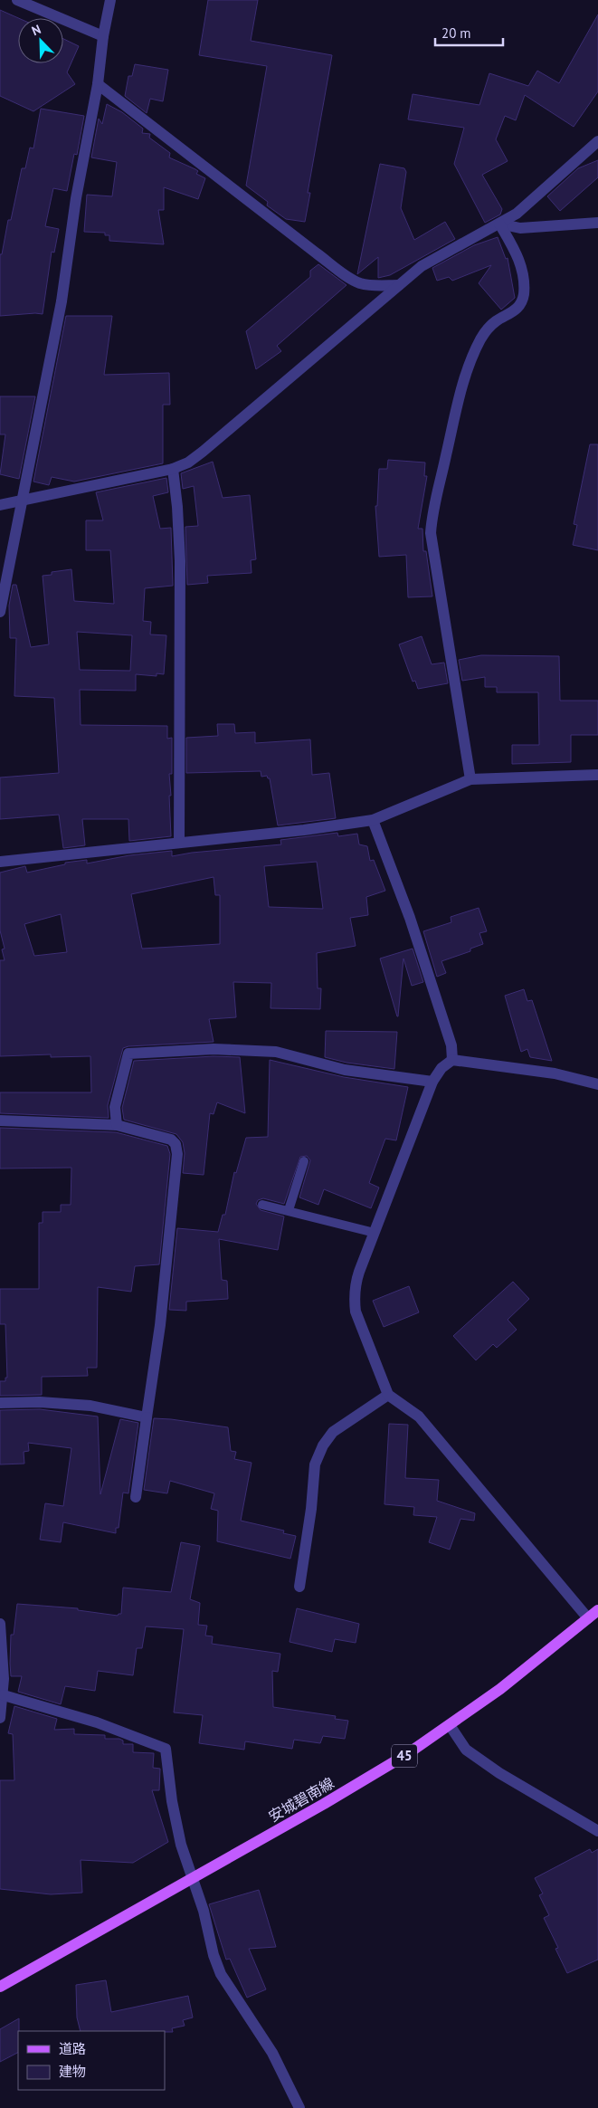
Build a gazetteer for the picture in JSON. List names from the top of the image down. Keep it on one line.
{"streets":{"main road":["45","安城碧南線"]},"legend":["道路","建物"],"scale_bar":"20 m","north":"top left"}
